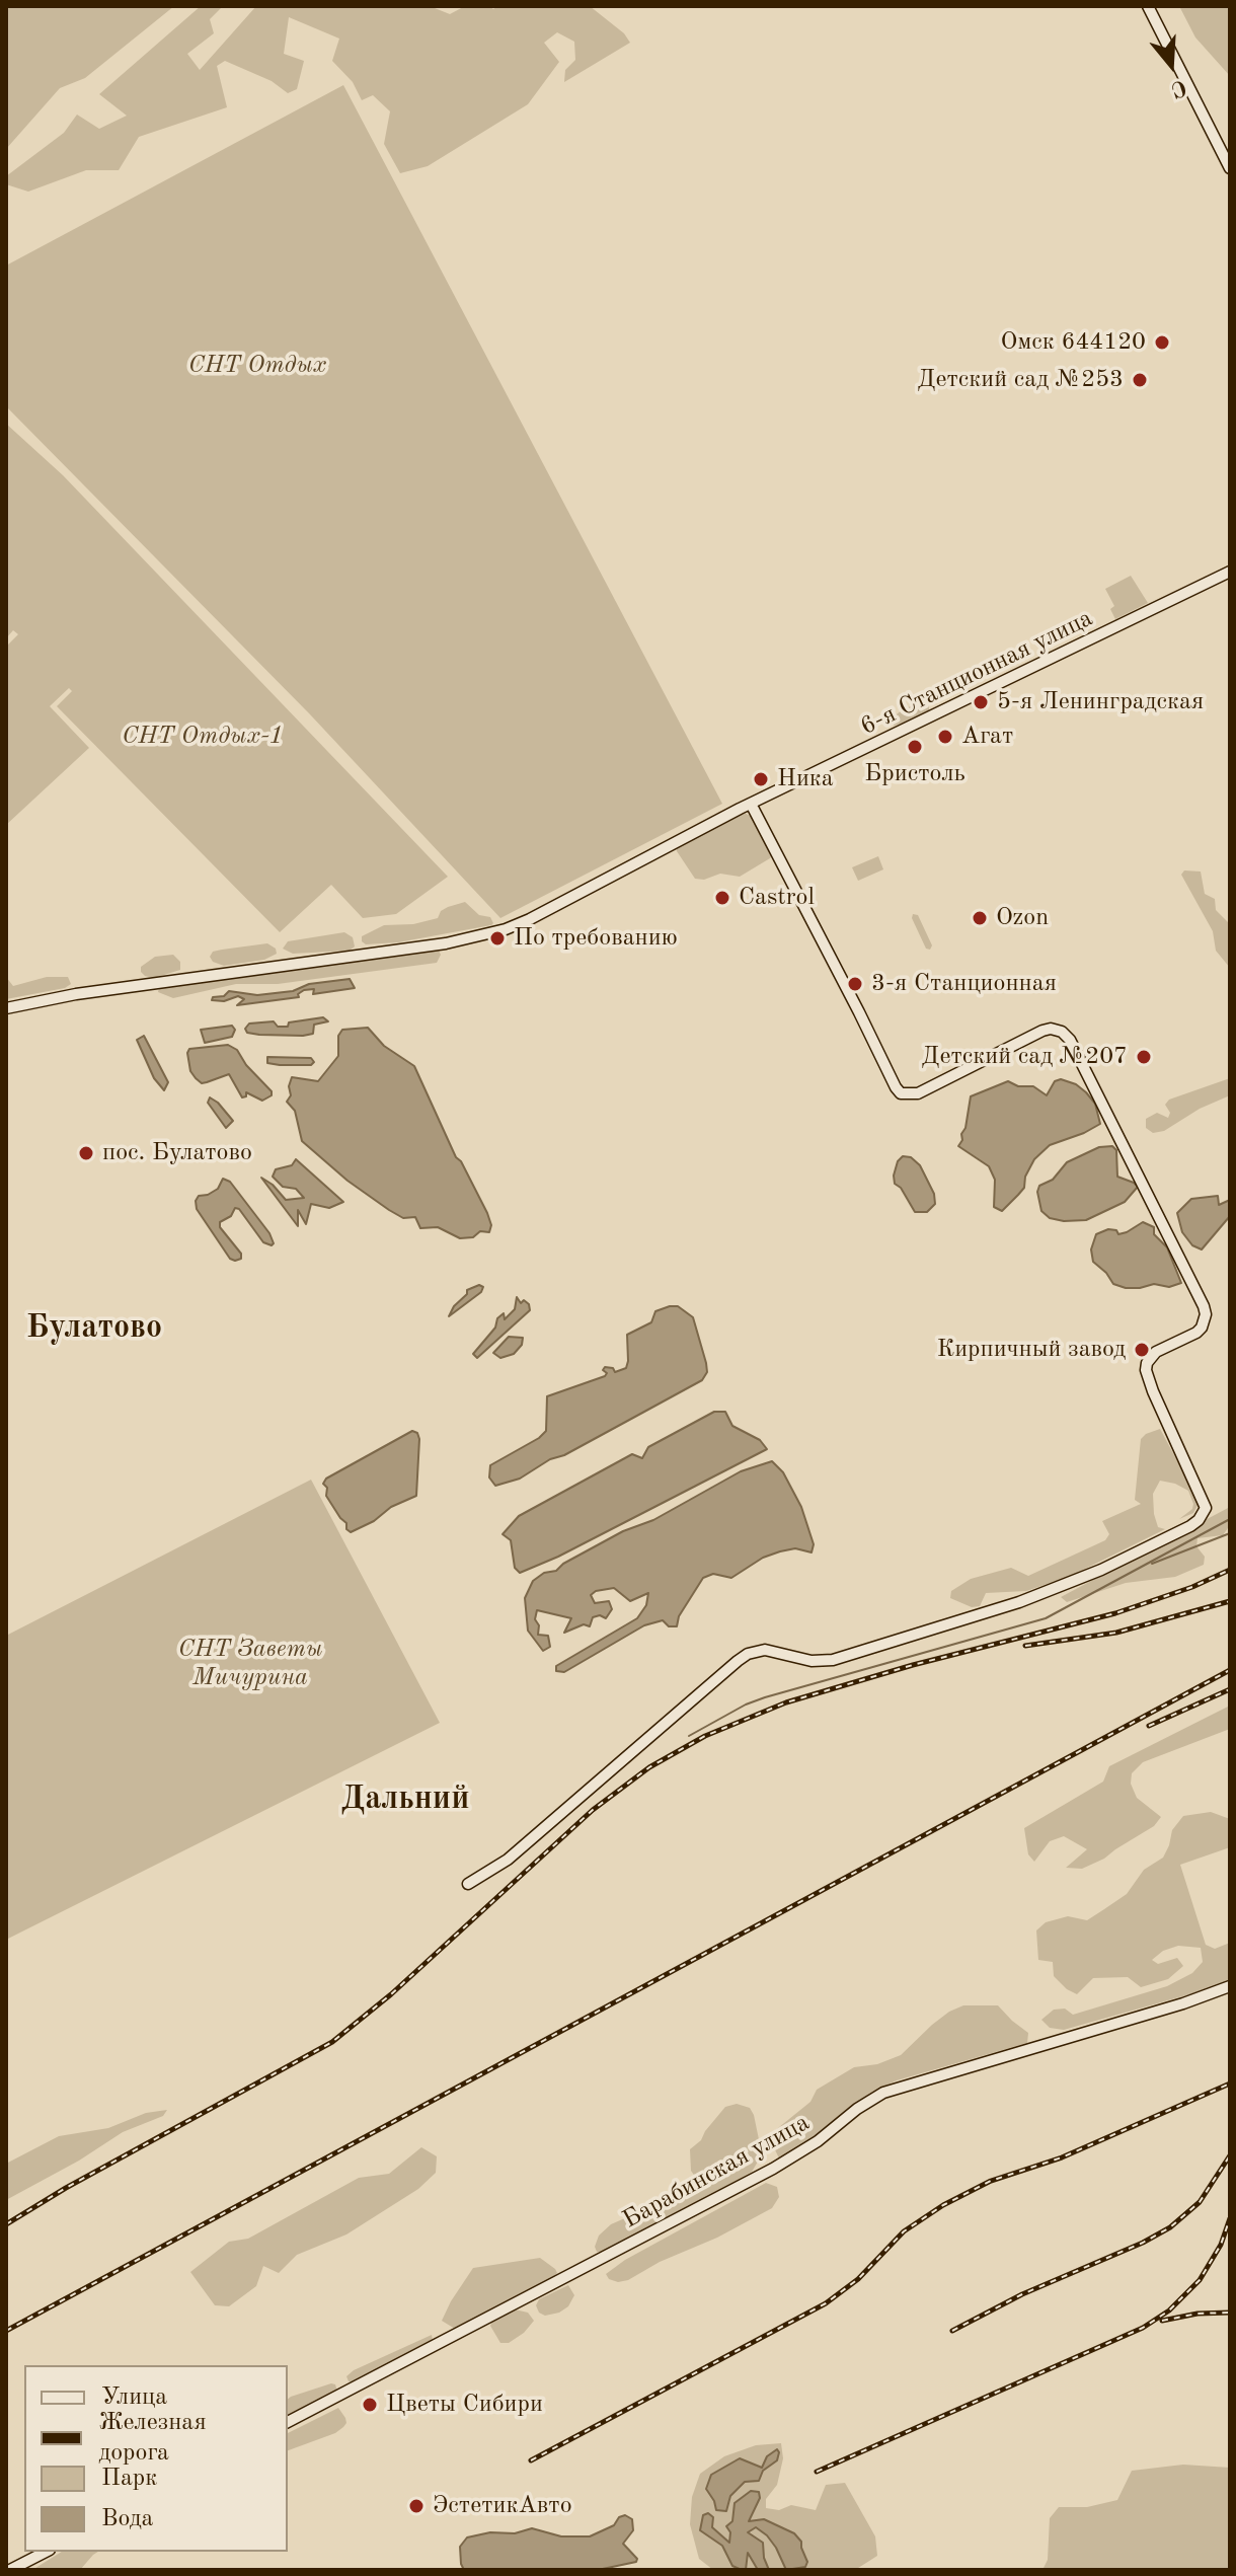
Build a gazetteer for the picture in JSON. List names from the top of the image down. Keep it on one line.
{"streets":{"street":["6-я Станционная улица","Барабинская улица"]},"districts":["Булатово","Дальний"],"parks":["СНТ Отдых","СНТ Отдых-1","СНТ Заветы Мичурина"],"places":["Омск 644120","Детский сад №253","5-я Ленинградская","Агат","Бристоль","Ника","Castrol","Ozon","По требованию","3-я Станционная","Детский сад №207","пос. Булатово","Кирпичный завод","Цветы Сибири","ЭстетикАвто"],"legend":["Улица","Железная дорога","Парк","Вода"],"north":"bottom"}
